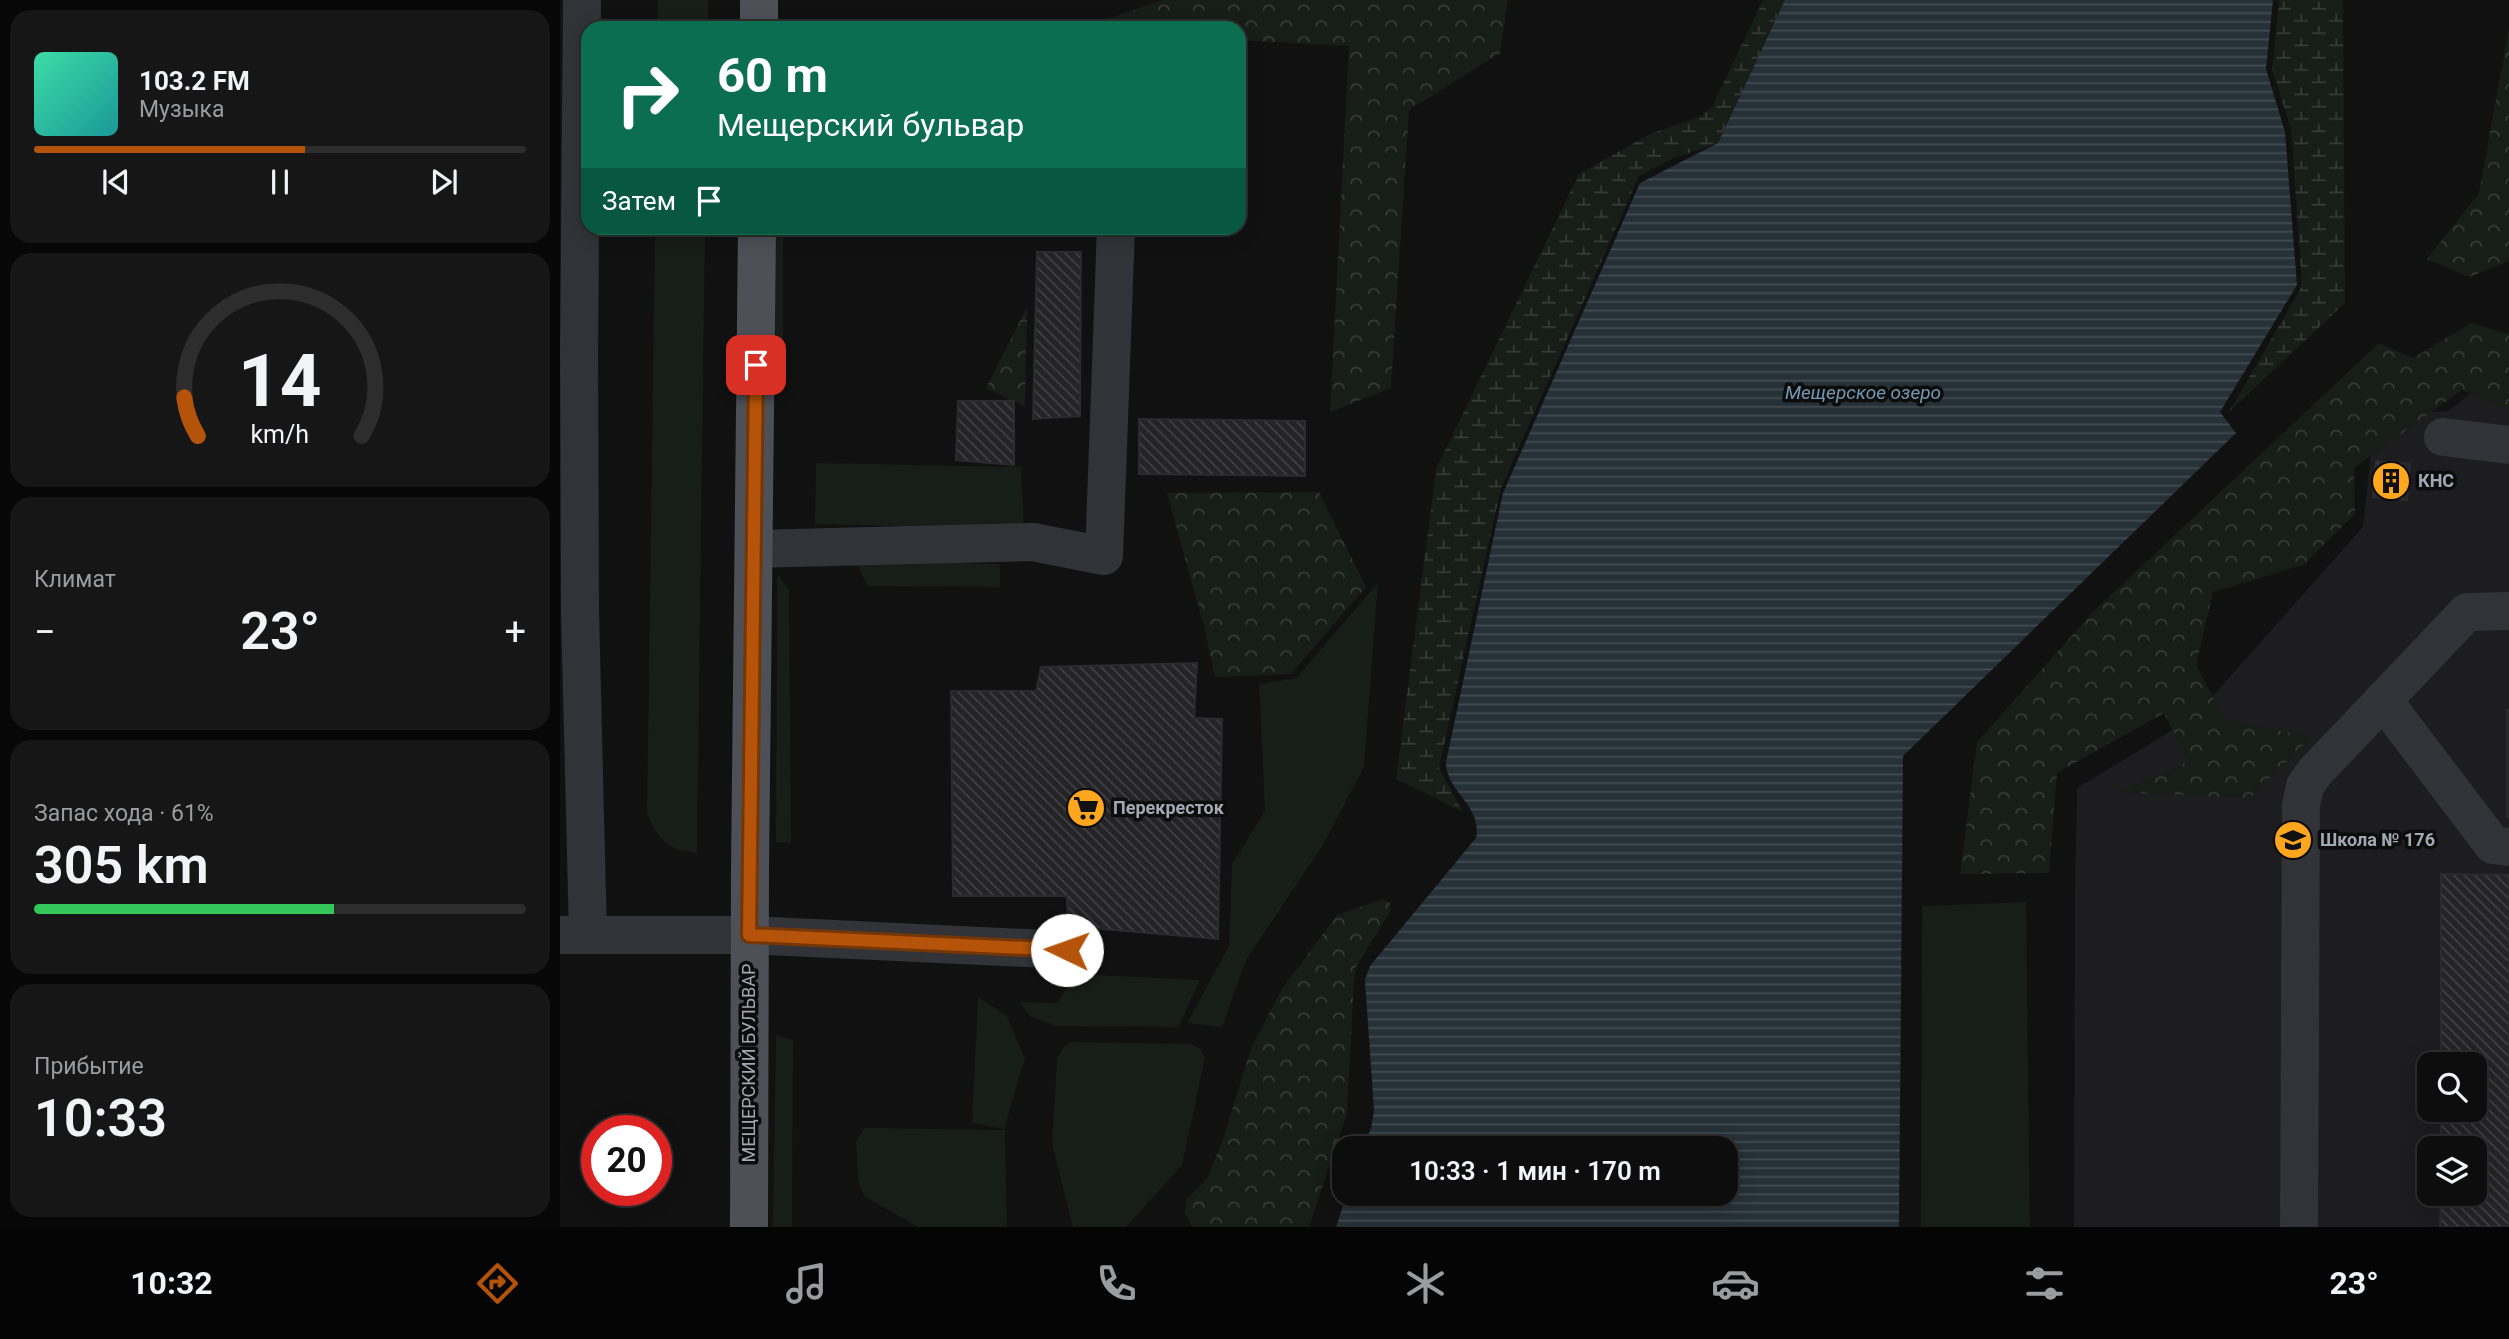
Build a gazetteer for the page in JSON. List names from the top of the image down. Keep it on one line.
{"streets":{"main road":["МЕЩЕРСКИЙ БУЛЬВАР"]},"water":["Мещерское озеро"],"places":{"building":["КНС"],"supermarket":["Перекресток"],"school or university":["Школа № 176"]},"page":{"turn":["60 m","Мещерский бульвар"],"song":["103.2 FM","Музыка"],"then":"Затем","tile":["Климат",["Запас хода · 61%","305 km"],["Прибытие","10:33"]],"heat":["−","23°","+"],"limit":"20","trip":"10:33 · 1 мин · 170 m","tabs":["10:32","23°"],"gauge":["14","km/h"]}}
